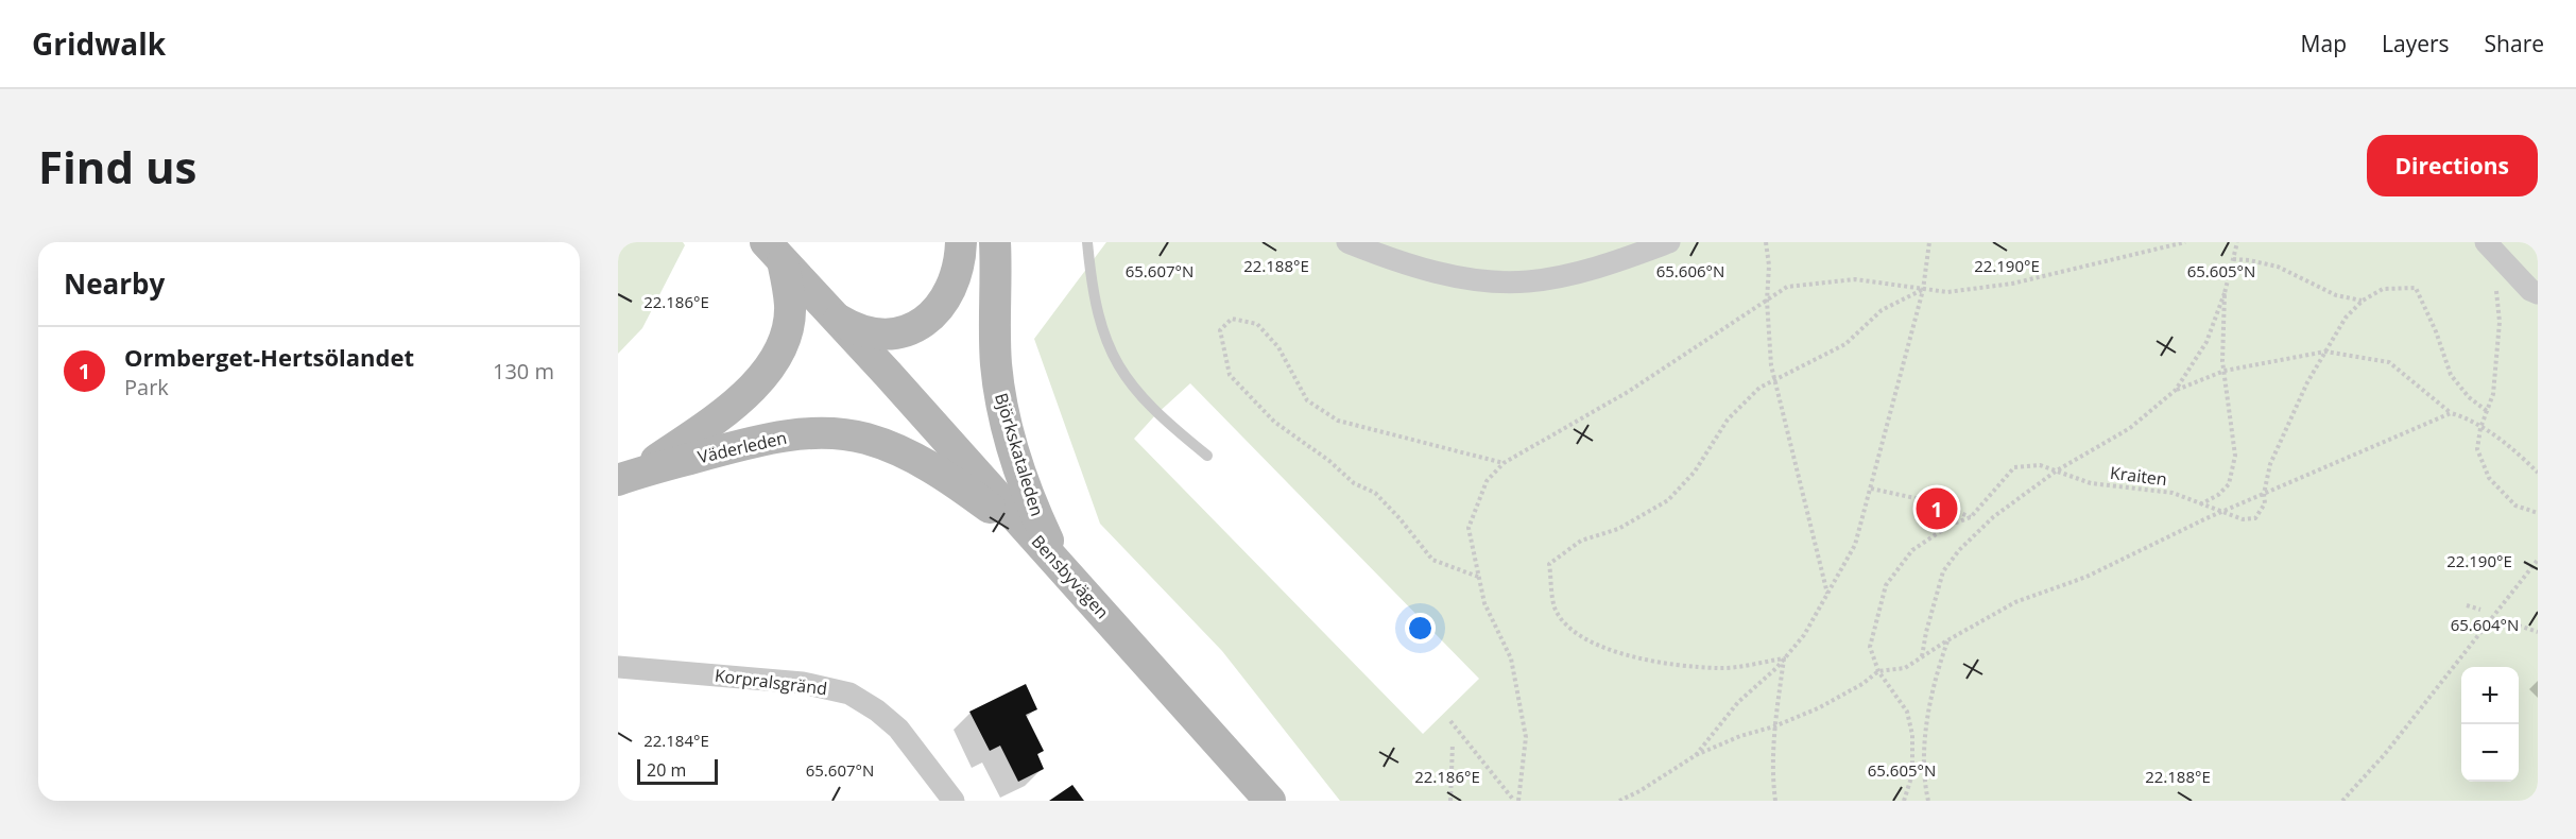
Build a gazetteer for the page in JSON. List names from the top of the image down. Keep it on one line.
{"streets":{"main road":["Väderleden","Björkskataleden","Bensbyvägen"],"street":["Korpralsgränd"],"path":["Kraiten"]},"crossings":[["Väderleden","Björkskataleden"],["Väderleden","Bensbyvägen"],["Björkskataleden","Bensbyvägen"]],"scale_bar":"20 m","page":{"header":"Gridwalk","nav":["Map","Layers","Share"],"buttons":"Directions","title":"Find us","heading":"Nearby","list":[{"mark":"1","name":"Ormberget-Hertsölandet","note":"Park","value":"130 m"}],"pins":"1","map_buttons":["+","−"],"scale":"20 m"},"coordinates":["22.188°E","22.190°E","65.607°N","65.606°N","65.605°N","22.186°E","65.604°N","22.184°E"]}
